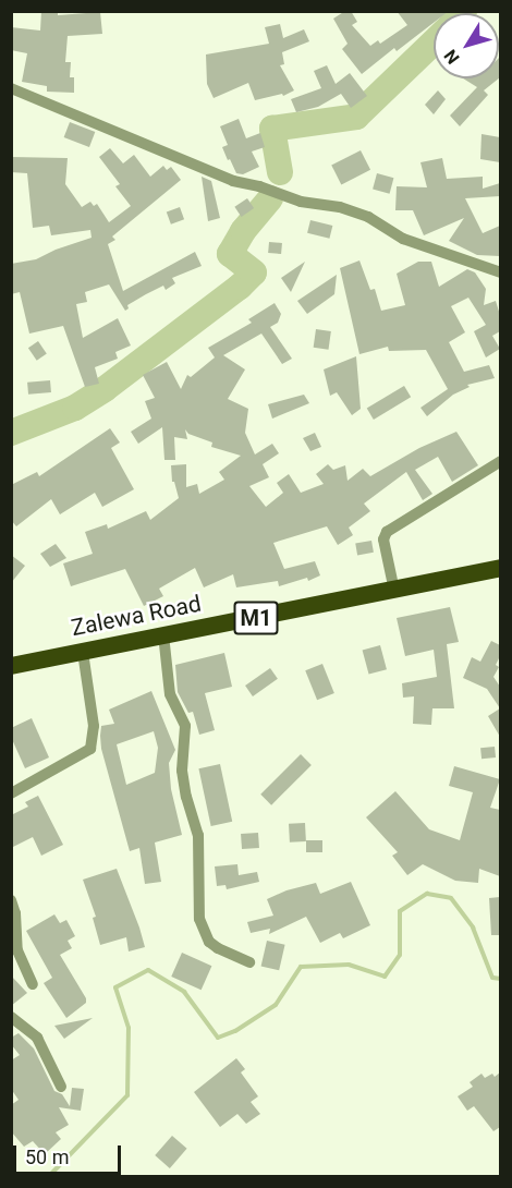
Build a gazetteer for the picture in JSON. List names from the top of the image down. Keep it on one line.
{"streets":{"highway":["Zalewa Road","M1"]},"scale_bar":"50 m","north":"bottom left"}
